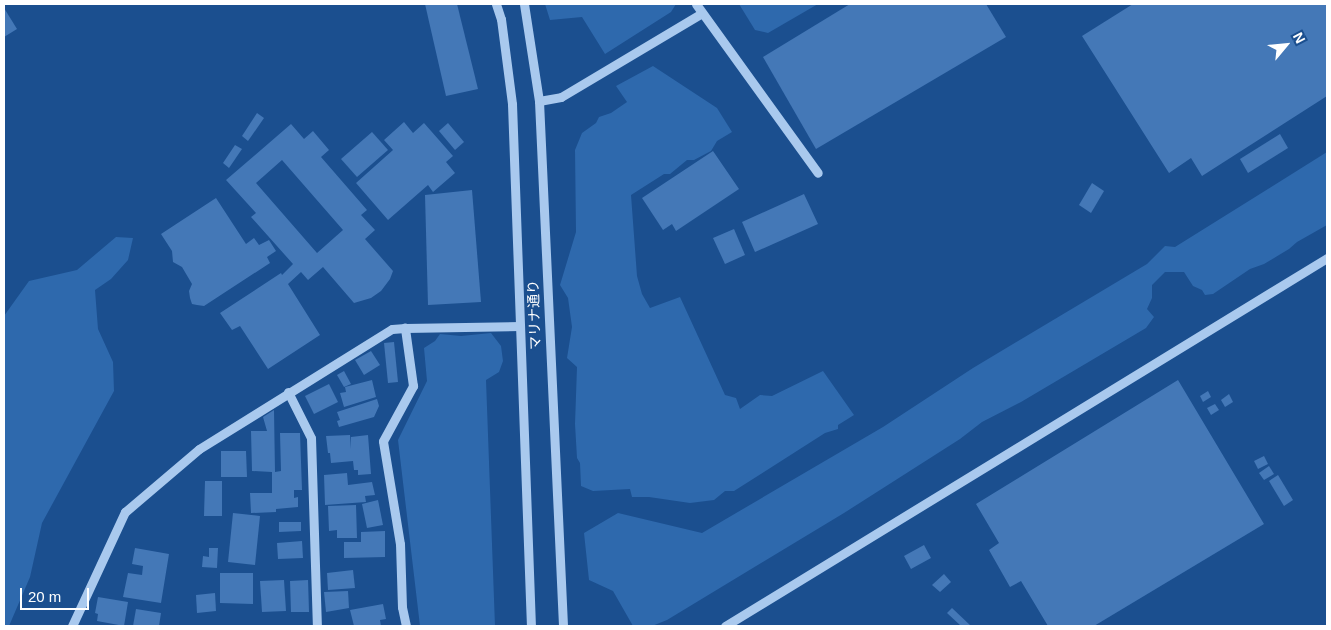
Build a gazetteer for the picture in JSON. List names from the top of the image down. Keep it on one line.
{"streets":{"street":["マリナ通り"]},"scale_bar":"20 m","north":"top right"}
